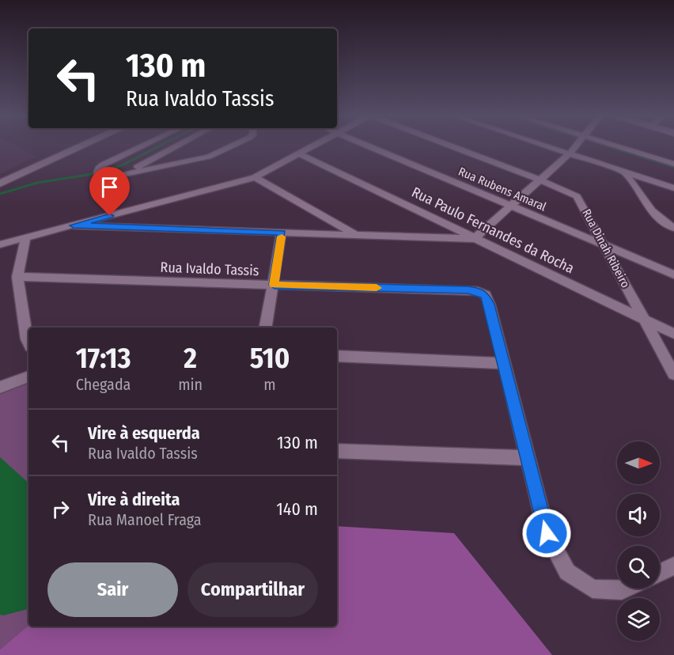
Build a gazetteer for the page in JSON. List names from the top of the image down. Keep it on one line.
{"streets":{"street":["Rua Rubens Amaral","Rua Paulo Fernandes da Rocha","Rua Dinah Ribeiro","Rua Ivaldo Tassis"]},"crossings":[["Rua Rubens Amaral","Rua Dinah Ribeiro"],["Rua Paulo Fernandes da Rocha","Rua Dinah Ribeiro"]],"north":"right","page":{"turn":["130 m","Rua Ivaldo Tassis"],"eta":["17:13","Chegada","2","min","510","m"],"list":[{"name":"Vire à esquerda","note":"Rua Ivaldo Tassis","value":"130 m"},{"name":"Vire à direita","note":"Rua Manoel Fraga","value":"140 m"}],"buttons":["Sair","Compartilhar"]}}
